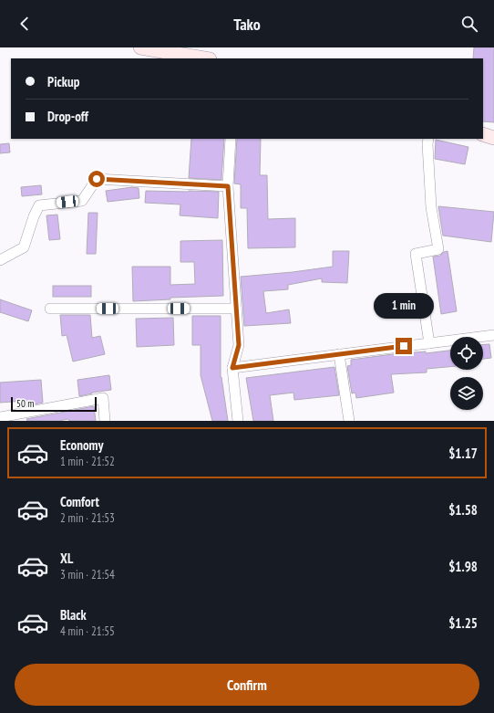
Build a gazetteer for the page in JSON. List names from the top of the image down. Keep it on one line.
{"scale_bar":"50 m","page":{"header":"Tako","banner":["Pickup","Drop-off"],"bubble":"1 min","scale":"50 m","list":[{"name":"Economy","note":"1 min · 21:52","value":"$1.17"},{"name":"Comfort","note":"2 min · 21:53","value":"$1.58"},{"name":"XL","note":"3 min · 21:54","value":"$1.98"},{"name":"Black","note":"4 min · 21:55","value":"$1.25"}],"buttons":"Confirm"}}
